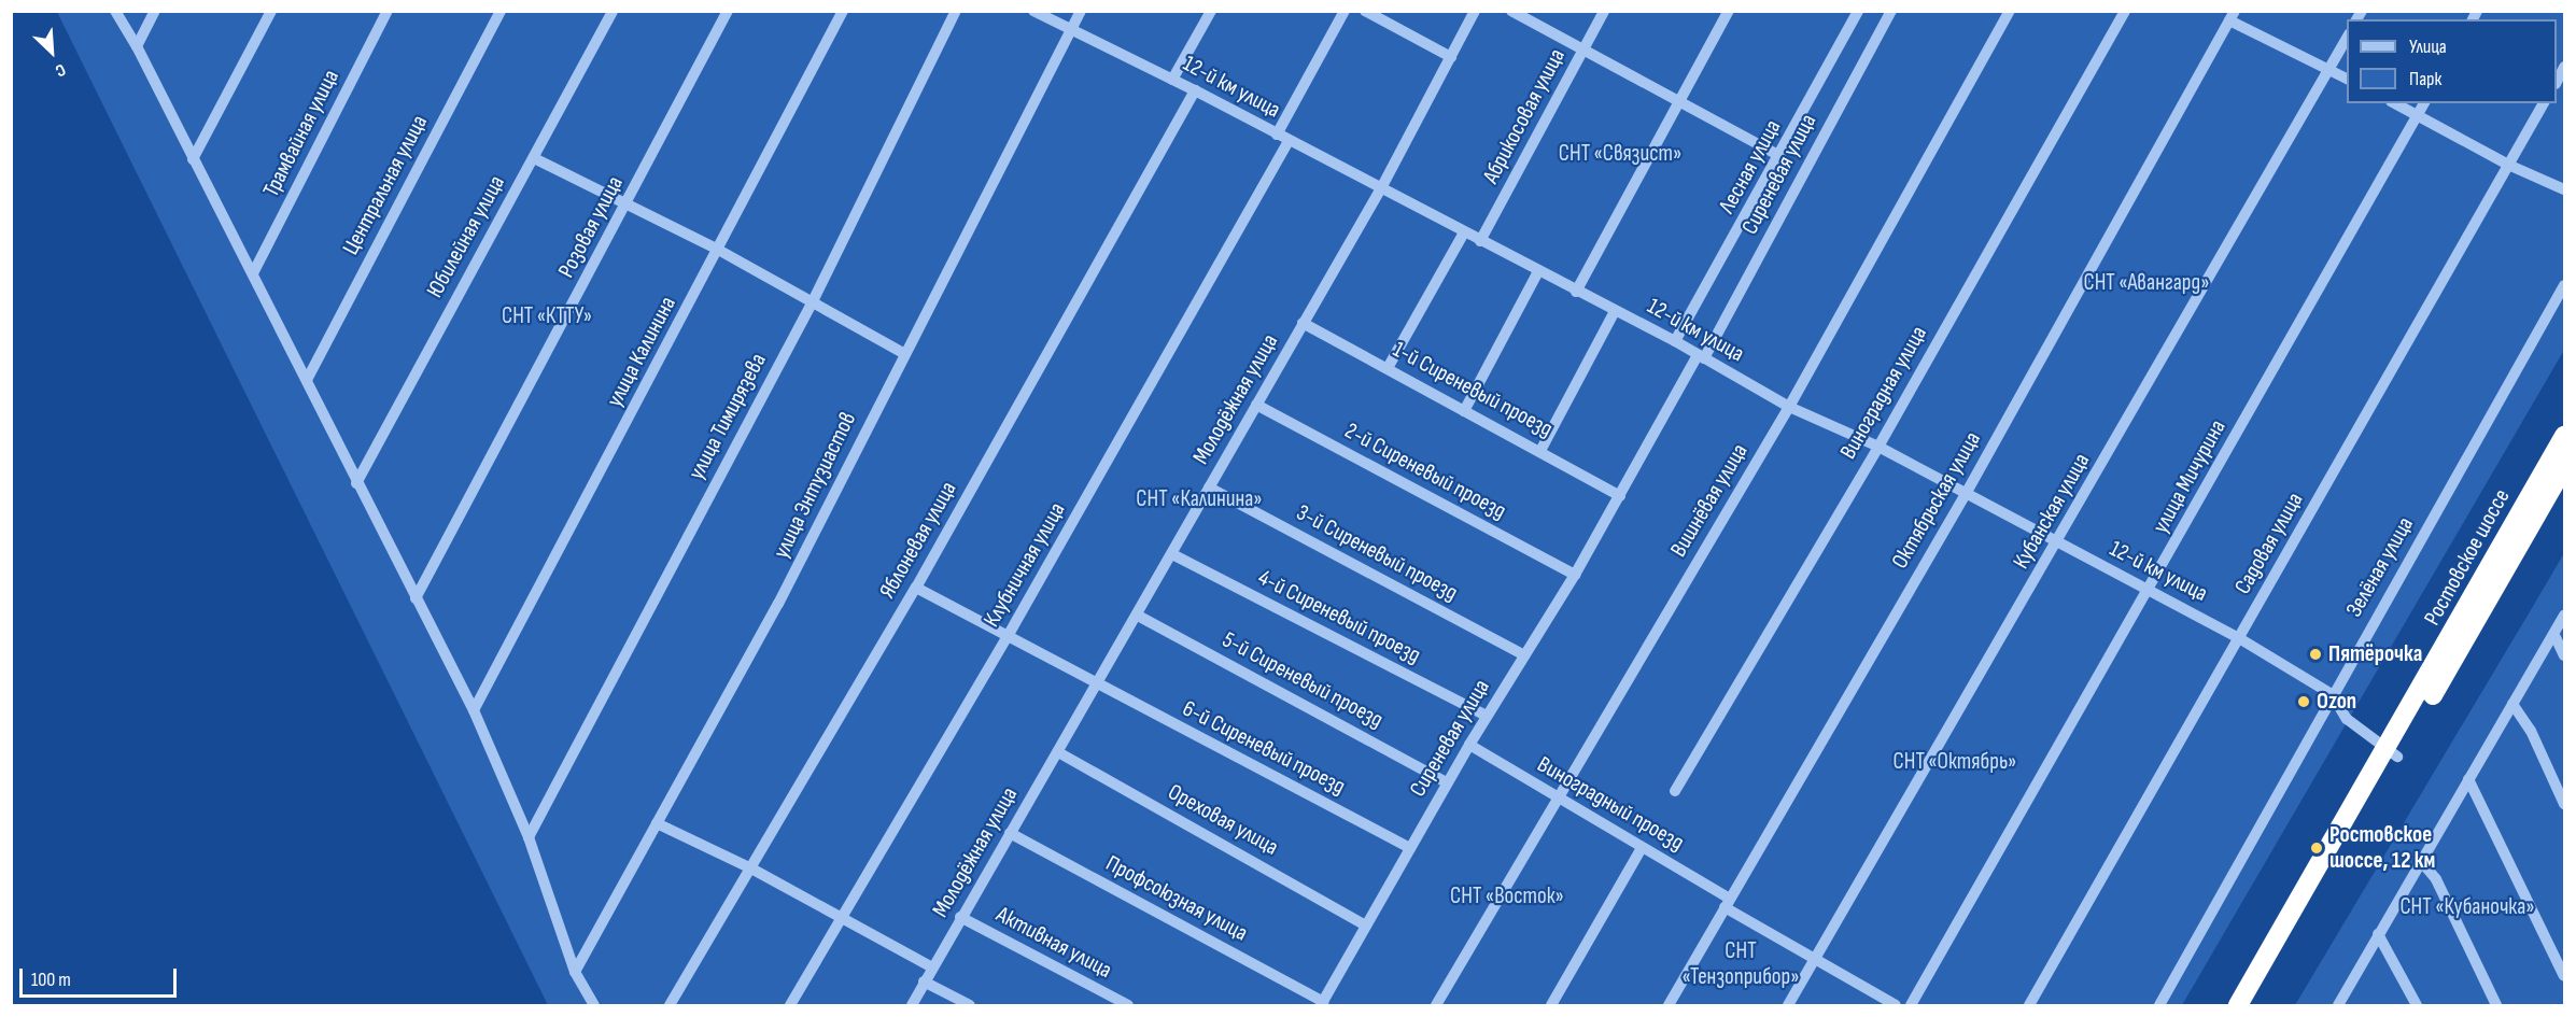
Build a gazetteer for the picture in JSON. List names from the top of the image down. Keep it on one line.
{"streets":{"highway":["Ростовское шоссе"],"street":["12-й км улица","Абрикосовая улица","Трамвайная улица","Лесная улица","Сиреневая улица","Центральная улица","Розовая улица","Юбилейная улица","улица Калинина","1-й Сиреневый проезд","Виноградная улица","Молодёжная улица","улица Тимирязева","2-й Сиреневый проезд","улица Мичурина","улица Энтузиастов","Вишнёвая улица","Октябрьская улица","Кубанская улица","Яблоневая улица","Садовая улица","3-й Сиреневый проезд","Клубничная улица","Зелёная улица","4-й Сиреневый проезд","5-й Сиреневый проезд","6-й Сиреневый проезд","Виноградный проезд","Ореховая улица","Профсоюзная улица","Активная улица"]},"crossings":[["12-й км улица","Абрикосовая улица"],["12-й км улица","Лесная улица"],["12-й км улица","Сиреневая улица"],["12-й км улица","Виноградная улица"],["12-й км улица","Молодёжная улица"],["12-й км улица","улица Мичурина"],["12-й км улица","улица Энтузиастов"],["12-й км улица","Вишнёвая улица"],["12-й км улица","Октябрьская улица"],["12-й км улица","Кубанская улица"],["12-й км улица","Яблоневая улица"],["12-й км улица","Садовая улица"],["12-й км улица","Клубничная улица"],["12-й км улица","Зелёная улица"],["Сиреневая улица","1-й Сиреневый проезд"],["Сиреневая улица","2-й Сиреневый проезд"],["Сиреневая улица","3-й Сиреневый проезд"],["Сиреневая улица","4-й Сиреневый проезд"],["Сиреневая улица","5-й Сиреневый проезд"],["Сиреневая улица","6-й Сиреневый проезд"],["Сиреневая улица","Виноградный проезд"],["Сиреневая улица","Ореховая улица"],["Сиреневая улица","Профсоюзная улица"],["1-й Сиреневый проезд","Молодёжная улица"],["Молодёжная улица","2-й Сиреневый проезд"],["Молодёжная улица","3-й Сиреневый проезд"],["Молодёжная улица","4-й Сиреневый проезд"],["Молодёжная улица","5-й Сиреневый проезд"],["Молодёжная улица","6-й Сиреневый проезд"],["Молодёжная улица","Ореховая улица"],["Молодёжная улица","Профсоюзная улица"],["Молодёжная улица","Активная улица"],["Вишнёвая улица","Виноградный проезд"],["Октябрьская улица","Виноградный проезд"],["Кубанская улица","Виноградный проезд"],["Яблоневая улица","6-й Сиреневый проезд"],["Клубничная улица","6-й Сиреневый проезд"]],"parks":["СНТ «Связист»","СНТ «Авангард»","СНТ «КТТУ»","СНТ «Калинина»","СНТ «Октябрь»","СНТ «Восток»","СНТ «Кубаночка»","СНТ «Тензоприбор»"],"places":["Пятёрочка","Ozon","Ростовское шоссе, 12 км"],"legend":["Улица","Парк"],"scale_bar":"100 m","north":"bottom right"}
